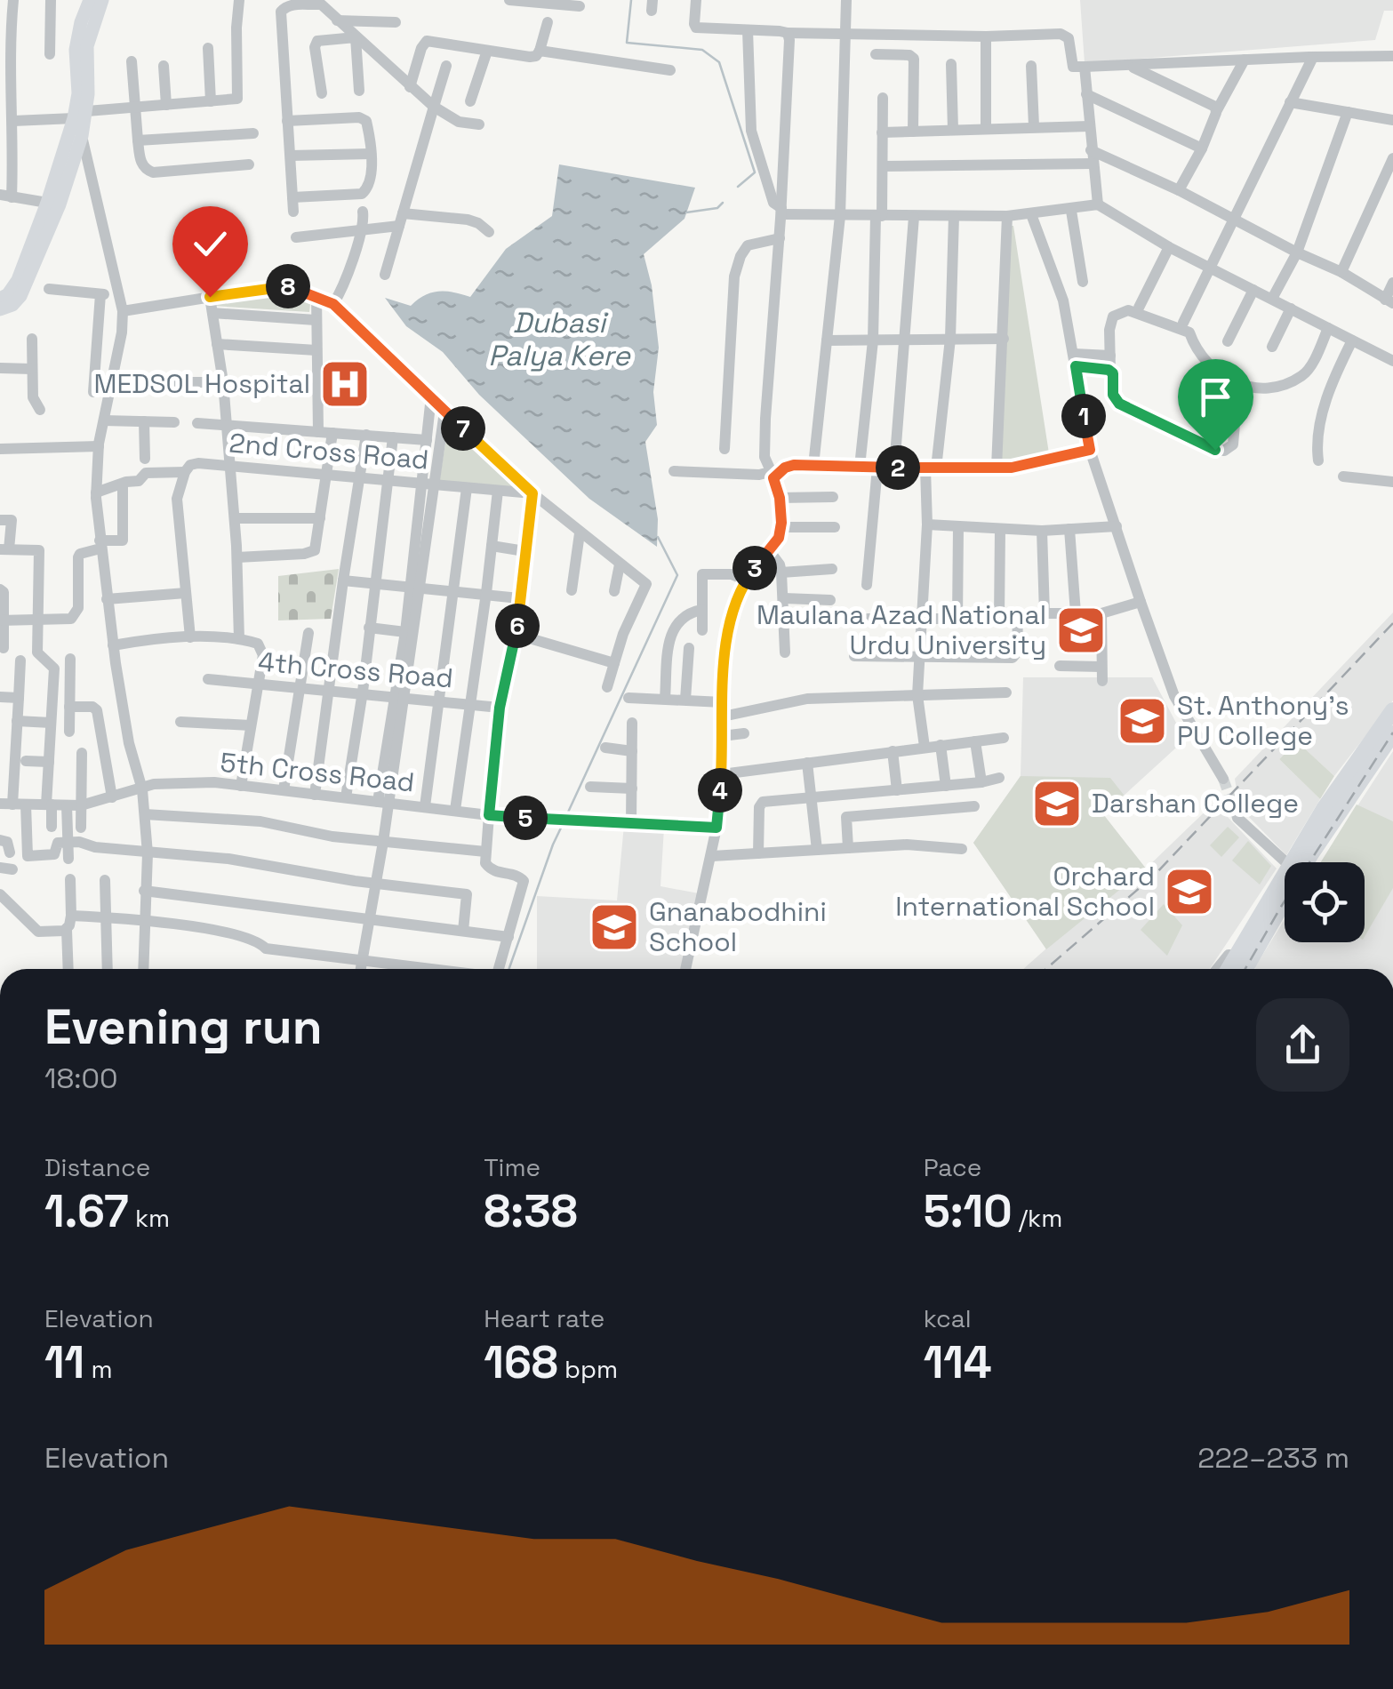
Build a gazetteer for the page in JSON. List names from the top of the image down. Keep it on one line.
{"streets":{"street":["2nd Cross Road","4th Cross Road","5th Cross Road"]},"water":["Dubasi Palya Kere"],"places":{"hospital":["MEDSOL Hospital"],"school or university":["Maulana Azad National Urdu University","St. Anthony's PU College","Darshan College","Orchard International School","Gnanabodhini School"]},"page":{"pins":["8","1","7","2","3","6","4","5"],"heading":["Evening run","18:00"],"stats":[["Distance","1.67 km"],["Time","8:38"],["Pace","5:10 /km"],["Elevation","11 m"],["Heart rate","168 bpm"],["kcal","114"]],"chart":["Elevation","222–233 m"]}}
